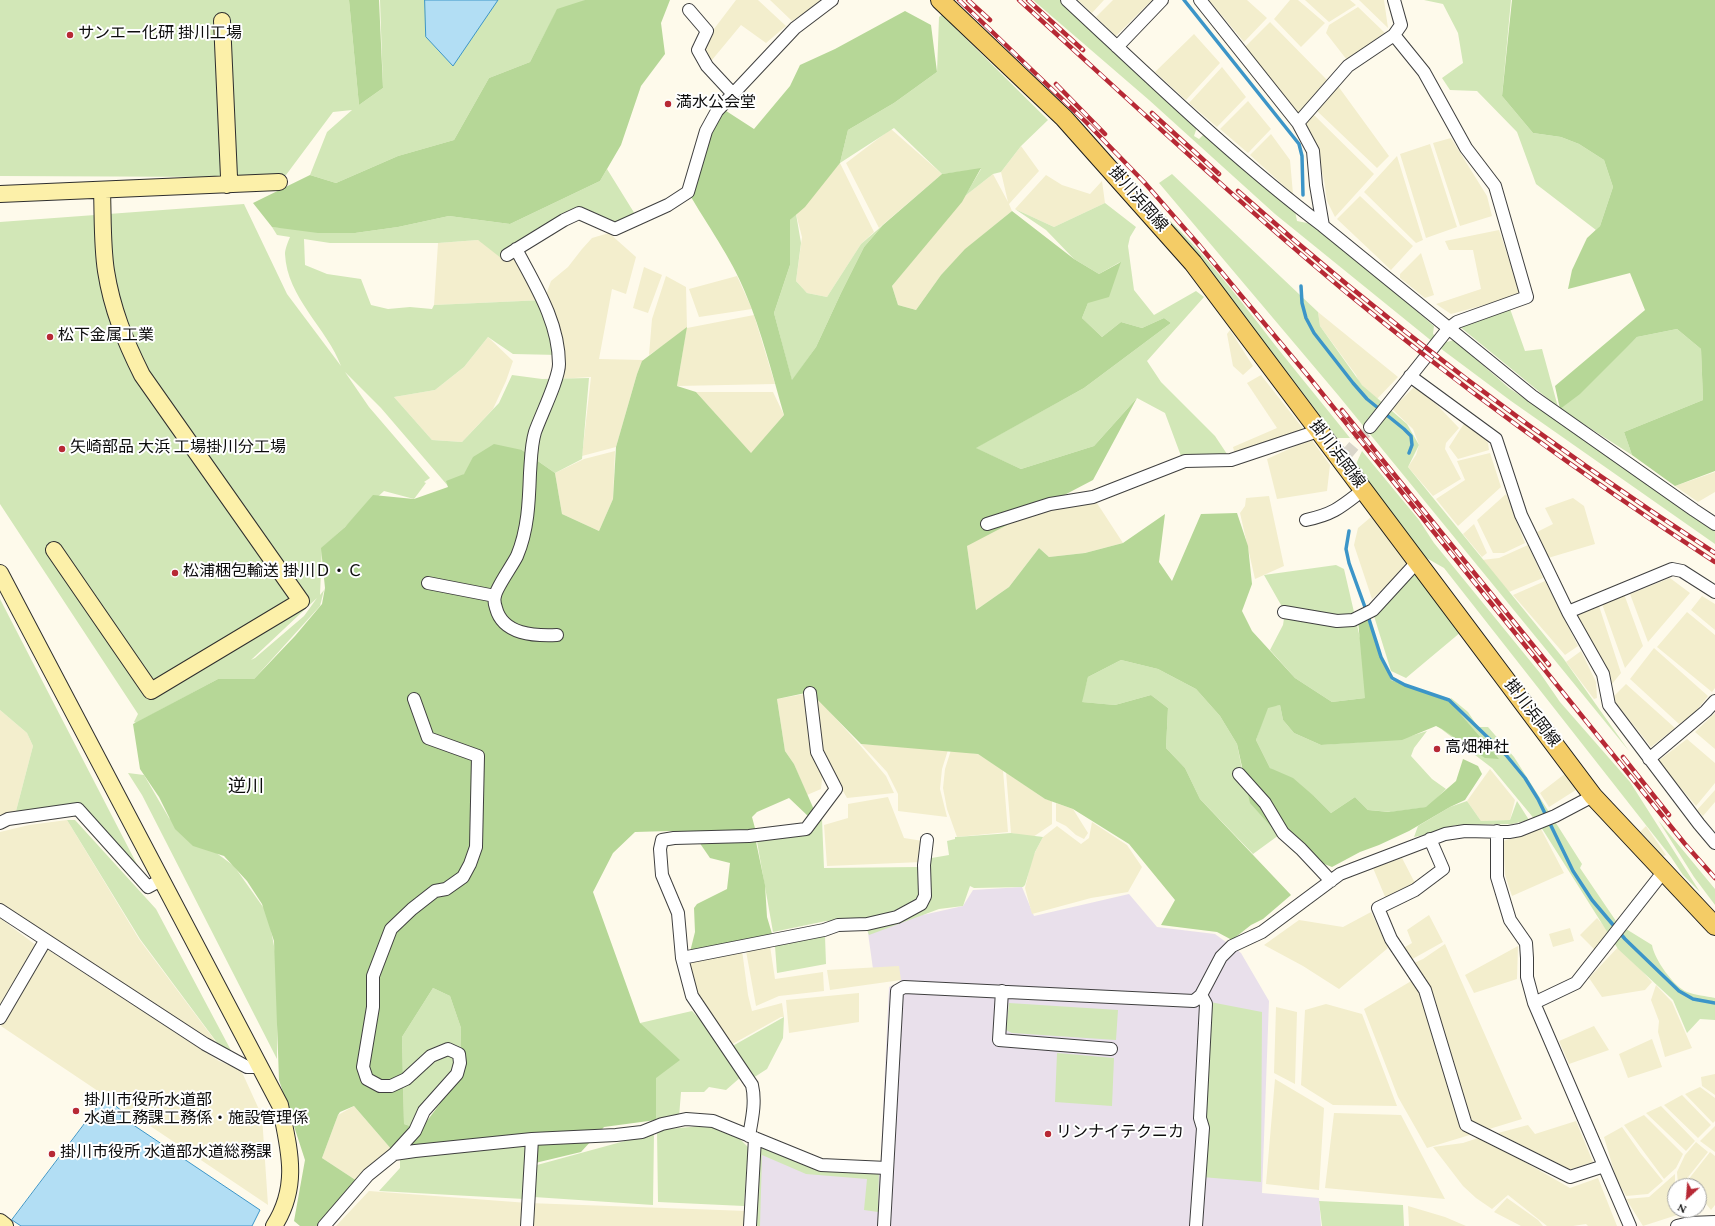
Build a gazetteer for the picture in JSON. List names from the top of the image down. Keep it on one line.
{"streets":{"main road":["掛川浜岡線"]},"districts":["逆川"],"places":["サンエー化研 掛川工場","満水公会堂","松下金属工業","矢崎部品 大浜 工場掛川分工場","松浦梱包輸送 掛川Ｄ・Ｃ","高畑神社","掛川市役所水道部 水道工務課工務係・施設管理係","リンナイテクニカ","掛川市役所 水道部水道総務課"],"north":"bottom left"}
